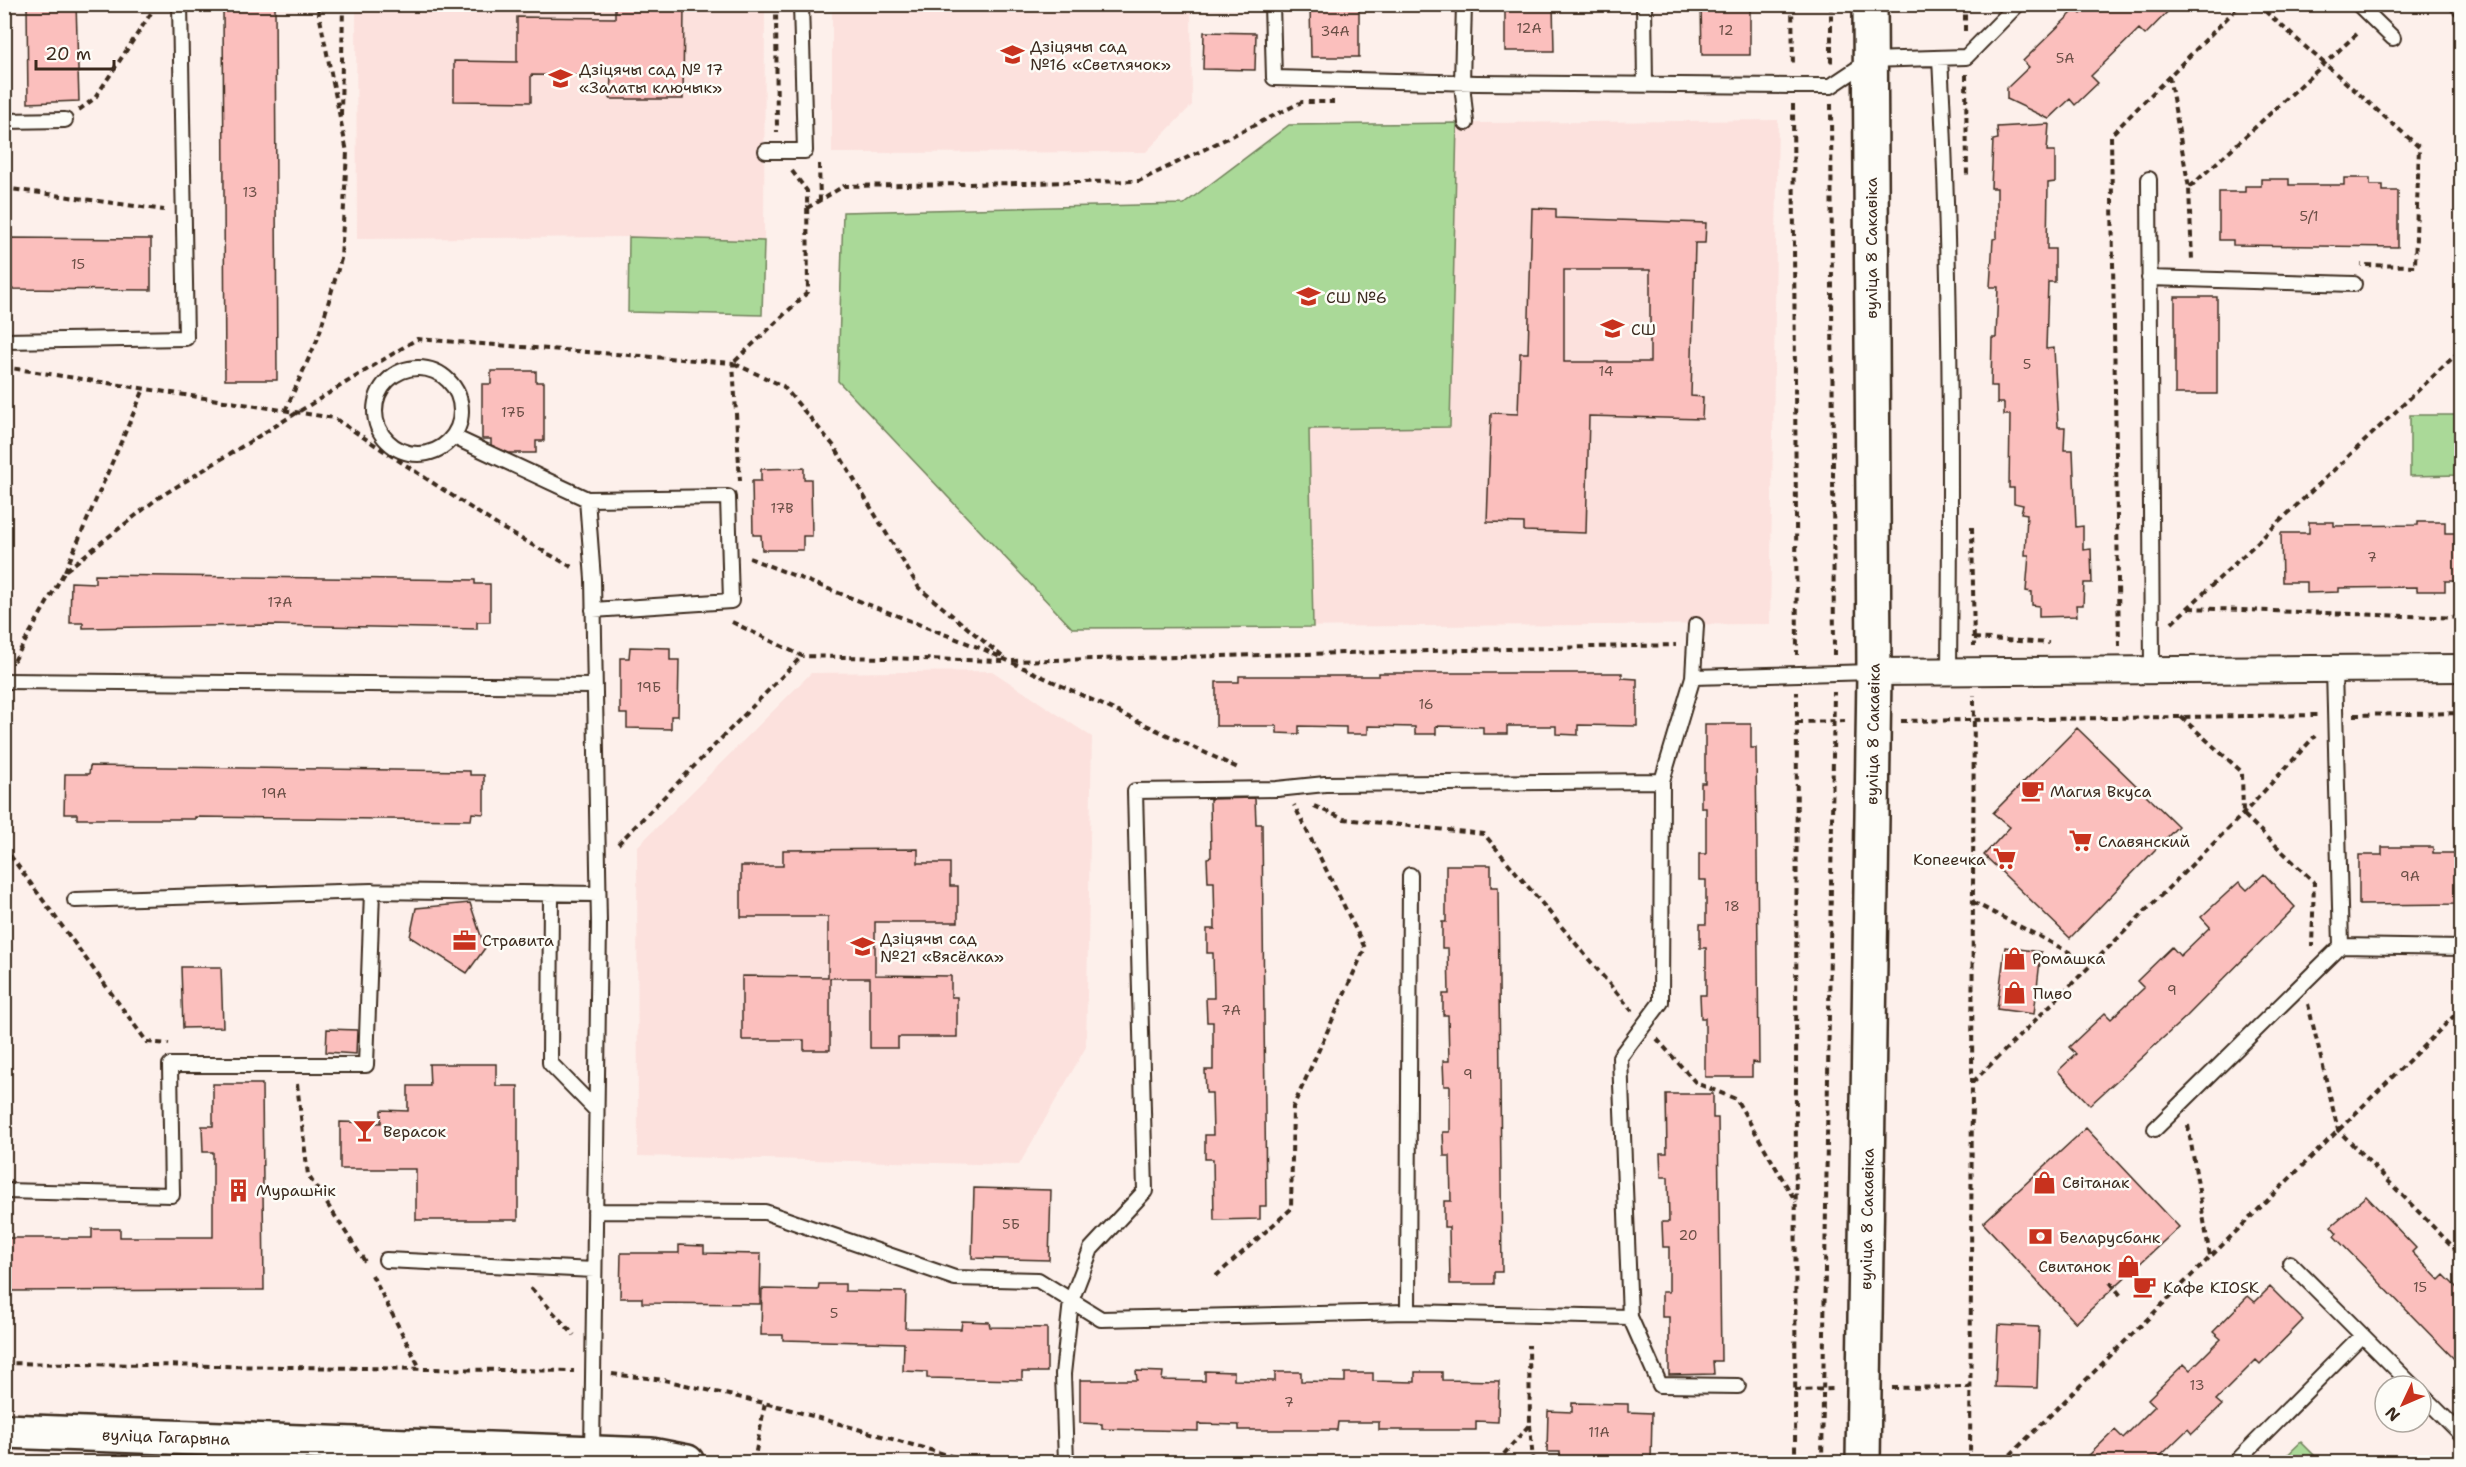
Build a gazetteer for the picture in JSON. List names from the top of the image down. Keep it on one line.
{"streets":{"main road":["вуліца 8 Сакавіка","вуліца Гагарына"]},"places":{"school or university":["Дзіцячы сад №16 «Светлячок»","Дзіцячы сад № 17 «Залаты ключык»","СШ №6","СШ","Дзіцячы сад №21 «Вясёлка»"],"cafe":["Магия Вкуса","Кафе KIOSK"],"supermarket":["Славянский","Копеечка"],"office":["Стравита"],"shop":["Ромашка","Пиво","Світанак","Свитанок"],"bar":["Верасок"],"building":["Мурашнік"],"bank":["Беларусбанк"]},"house_numbers":["12А","12","34А","5А","13","5/1","15","5","14","17Б","17В","7","17А","19Б","16","19А","9А","18","9","7А","9","5Б","20","15","5","13","7","11А"],"scale_bar":"20 m","north":"bottom left"}
